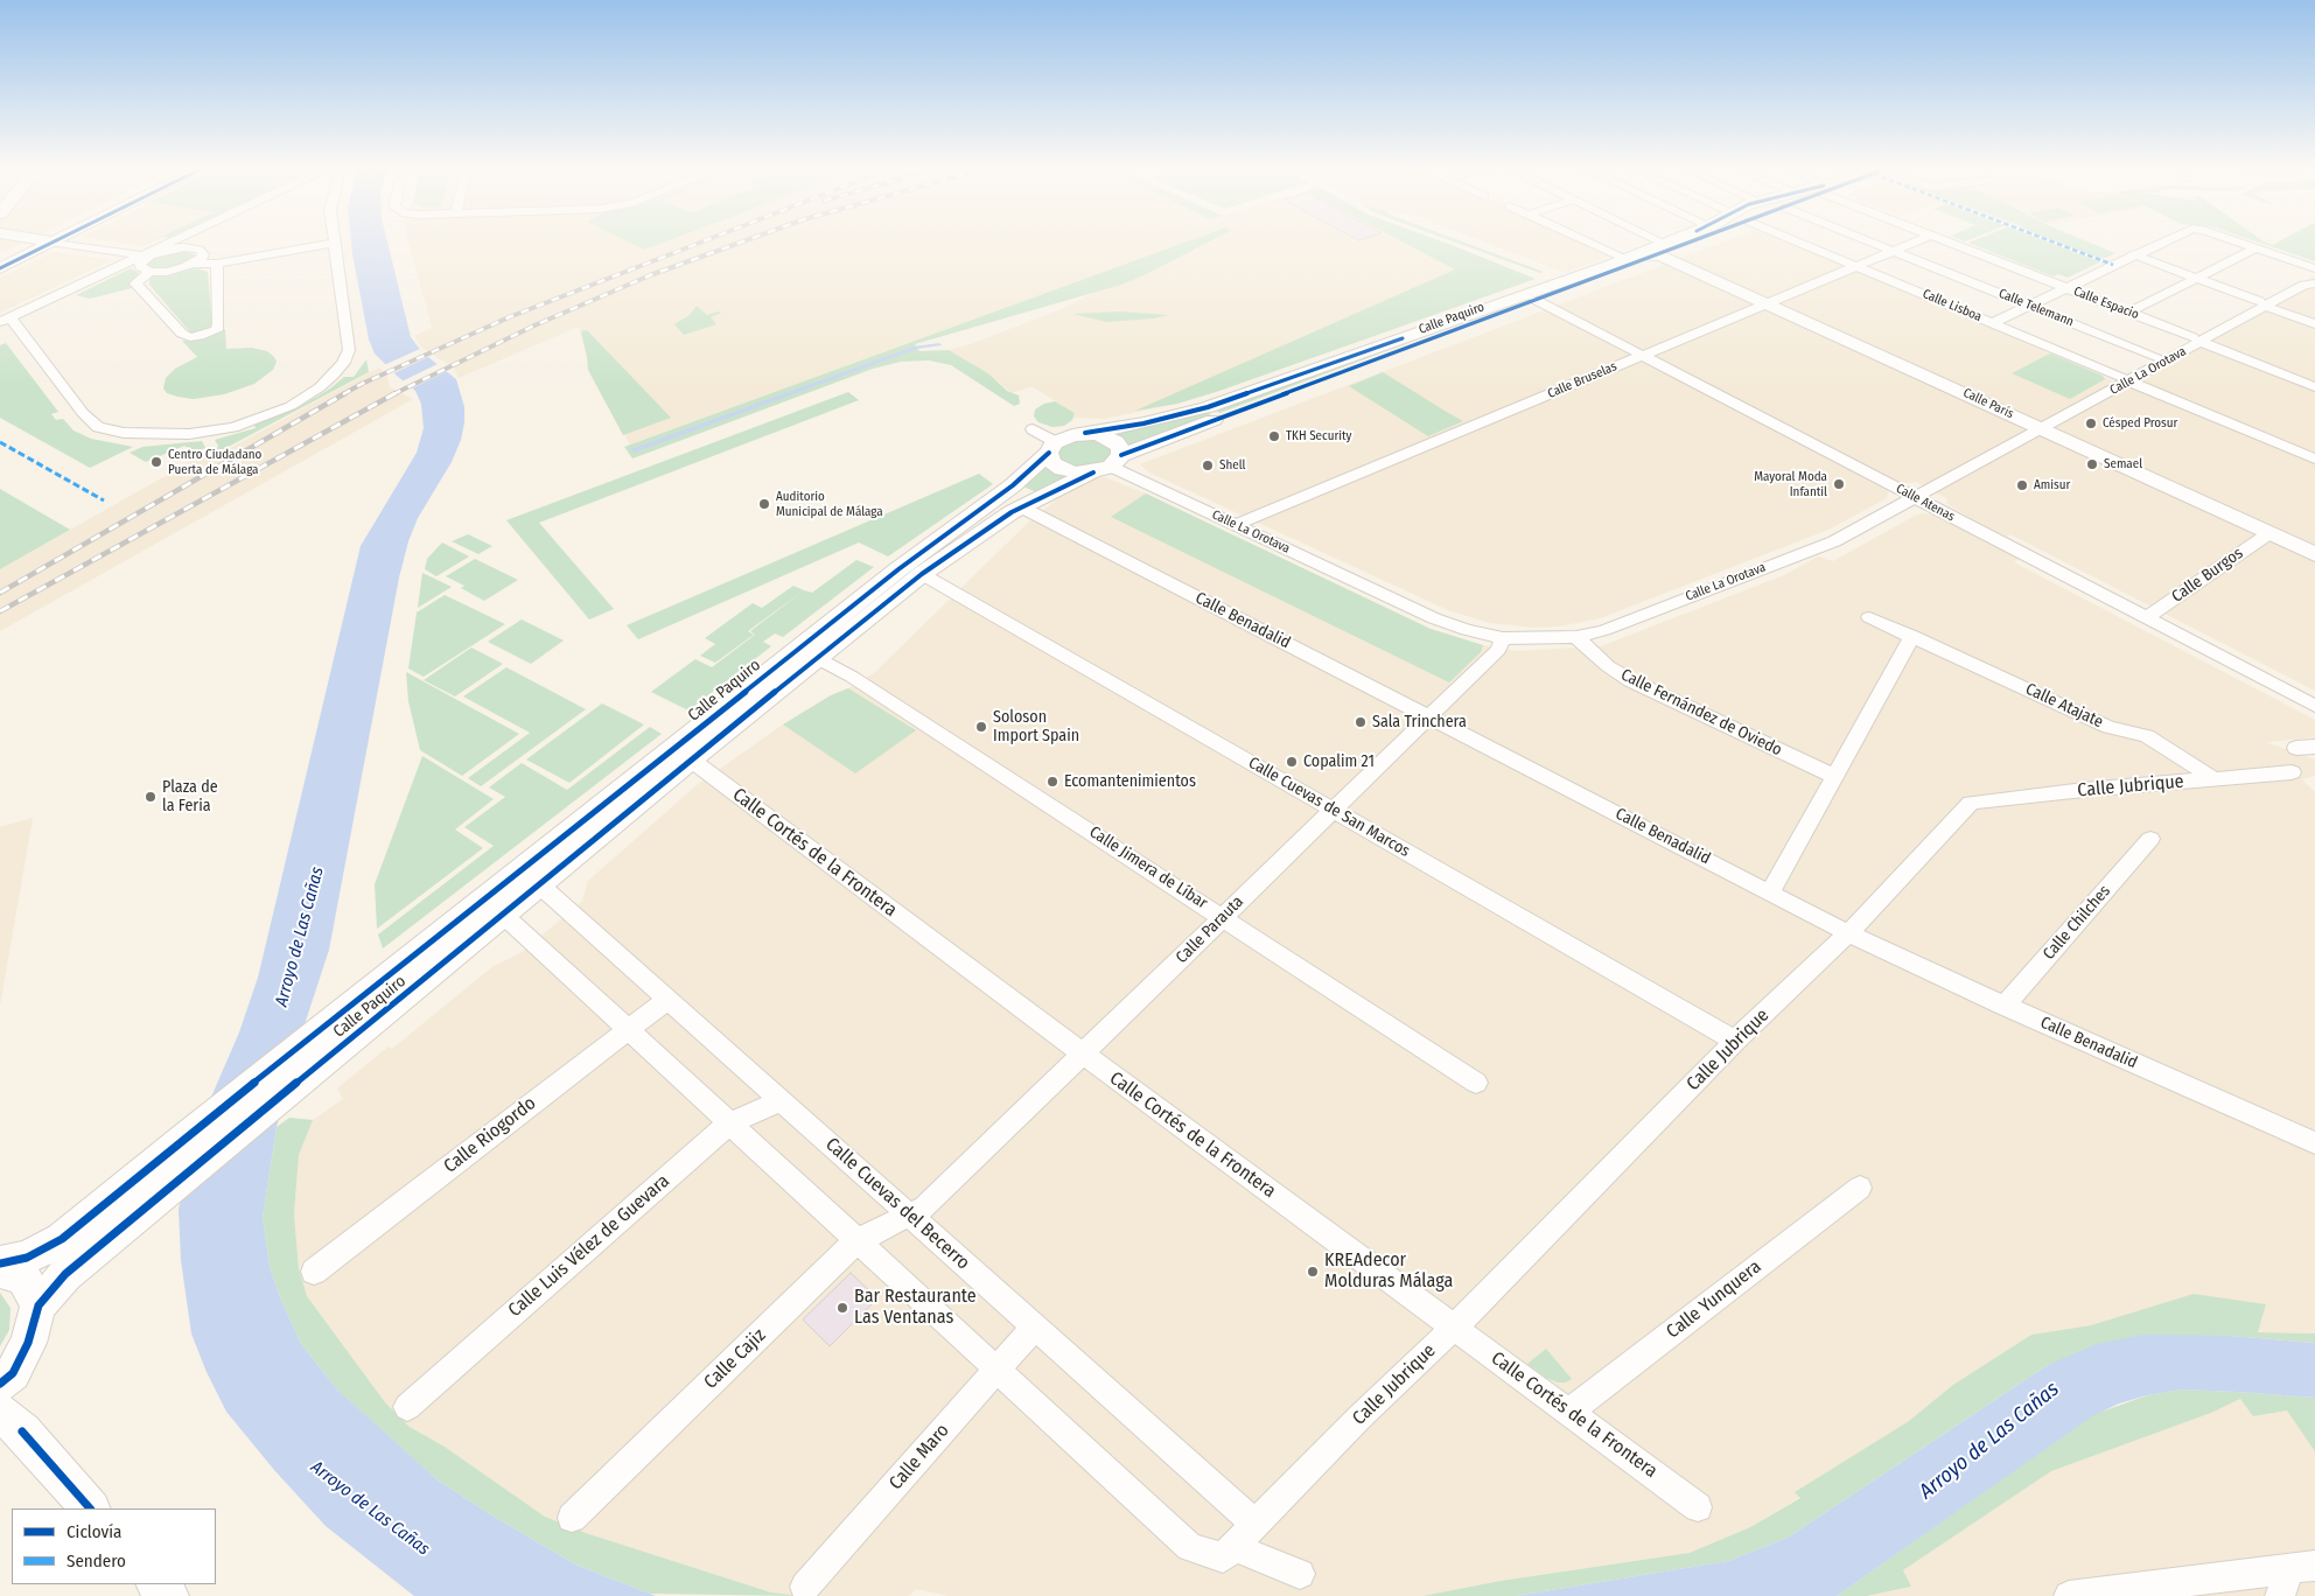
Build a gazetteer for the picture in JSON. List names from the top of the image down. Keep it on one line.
{"streets":{"main road":["Calle Paquiro","Calle París"],"street":["Calle Espacio","Calle Lisboa","Calle Telemann","Calle La Orotava","Calle Bruselas","Calle Atenas","Calle Burgos","Calle Benadalid","Calle Atajate","Calle Fernández de Oviedo","Calle Jubrique","Calle Cuevas de San Marcos","Calle Cortés de la Frontera","Calle Jimera de Líbar","Calle Chilches","Calle Parauta","Calle Riogordo","Calle Cuevas del Becerro","Calle Luis Vélez de Guevara","Calle Yunquera","Calle Cajiz","Calle Maro"]},"crossings":[["Calle Espacio","Calle La Orotava"],["Calle Lisboa","Calle La Orotava"],["Calle Lisboa","Calle Bruselas"],["Calle Telemann","Calle Bruselas"],["Calle Paquiro","Calle La Orotava"],["Calle Paquiro","Calle París"],["Calle Paquiro","Calle Atenas"],["Calle Paquiro","Calle Benadalid"],["Calle Paquiro","Calle Cuevas de San Marcos"],["Calle Paquiro","Calle Cortés de la Frontera"],["Calle Paquiro","Calle Jimera de Líbar"],["Calle Paquiro","Calle Cuevas del Becerro"],["Calle La Orotava","Calle Bruselas"],["Calle La Orotava","Calle París"],["Calle La Orotava","Calle Atenas"],["Calle La Orotava","Calle Fernández de Oviedo"],["Calle La Orotava","Calle Parauta"],["Calle Bruselas","Calle París"],["Calle Bruselas","Calle Atenas"],["Calle París","Calle Burgos"],["Calle Atenas","Calle Burgos"],["Calle Benadalid","Calle Jubrique"],["Calle Benadalid","Calle Chilches"],["Calle Benadalid","Calle Parauta"],["Calle Atajate","Calle Jubrique"],["Calle Jubrique","Calle Cuevas de San Marcos"],["Calle Jubrique","Calle Cortés de la Frontera"],["Calle Jubrique","Calle Cuevas del Becerro"],["Calle Cuevas de San Marcos","Calle Parauta"],["Calle Cortés de la Frontera","Calle Parauta"],["Calle Cortés de la Frontera","Calle Yunquera"],["Calle Jimera de Líbar","Calle Parauta"],["Calle Parauta","Calle Cuevas del Becerro"],["Calle Parauta","Calle Cajiz"],["Calle Riogordo","Calle Cuevas del Becerro"],["Calle Cuevas del Becerro","Calle Luis Vélez de Guevara"],["Calle Cuevas del Becerro","Calle Cajiz"],["Calle Cuevas del Becerro","Calle Maro"]],"water":["Arroyo de Las Cañas"],"places":["Césped Prosur","TKH Security","Centro Ciudadano Puerta de Málaga","Semael","Shell","Mayoral Moda Infantil","Amisur","Auditorio Municipal de Málaga","Sala Trinchera","Soloson Import Spain","Copalim 21","Ecomantenimientos","Plaza de la Feria","KREAdecor Molduras Málaga","Bar Restaurante Las Ventanas"],"legend":["Ciclovía","Sendero"]}
